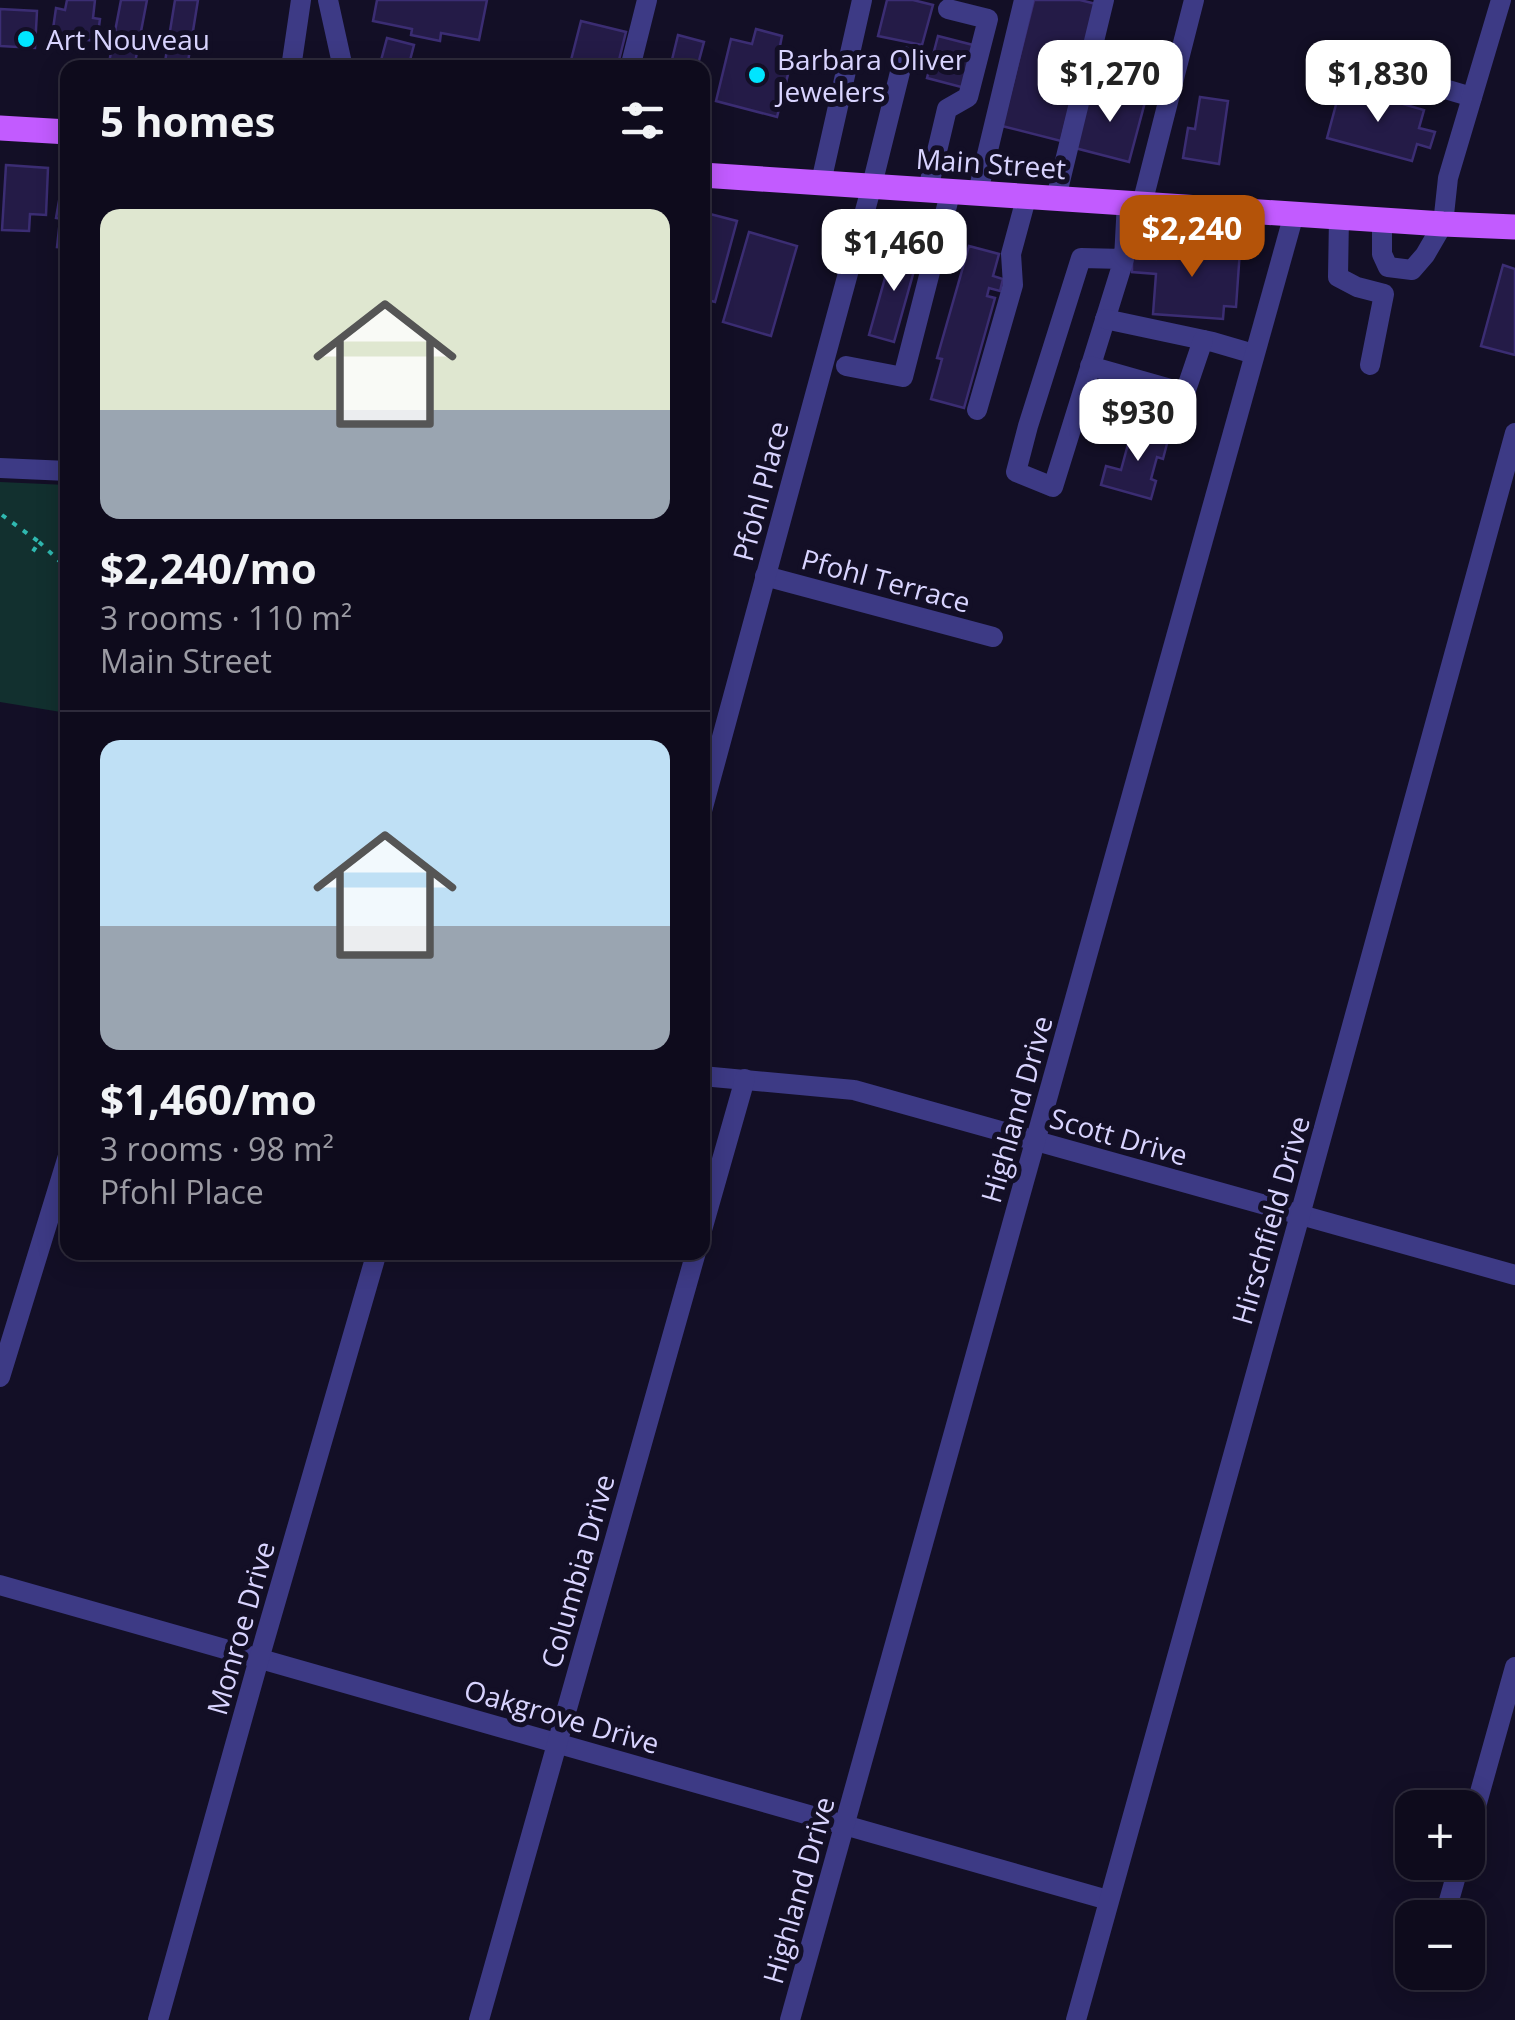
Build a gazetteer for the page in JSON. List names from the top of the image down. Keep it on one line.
{"streets":{"main road":["Main Street"],"street":["Pfohl Place","Pfohl Terrace","Highland Drive","Scott Drive","Hirschfield Drive","Columbia Drive","Monroe Drive","Oakgrove Drive"]},"crossings":[["Main Street","Pfohl Place"],["Main Street","Highland Drive"],["Pfohl Place","Pfohl Terrace"],["Highland Drive","Scott Drive"],["Highland Drive","Oakgrove Drive"],["Scott Drive","Hirschfield Drive"],["Hirschfield Drive","Oakgrove Drive"],["Columbia Drive","Oakgrove Drive"],["Monroe Drive","Oakgrove Drive"]],"places":["Art Nouveau","Barbara Oliver Jewelers"],"page":{"price":["$1,270","$1,830","$2,240","$1,460","$930"],"heading":"5 homes","list":[{"name":"$2,240/mo","note":"3 rooms · 110 m² · Main Street"},{"name":"$1,460/mo","note":"3 rooms · 98 m² · Pfohl Place"}],"map_buttons":["+","−"]}}
